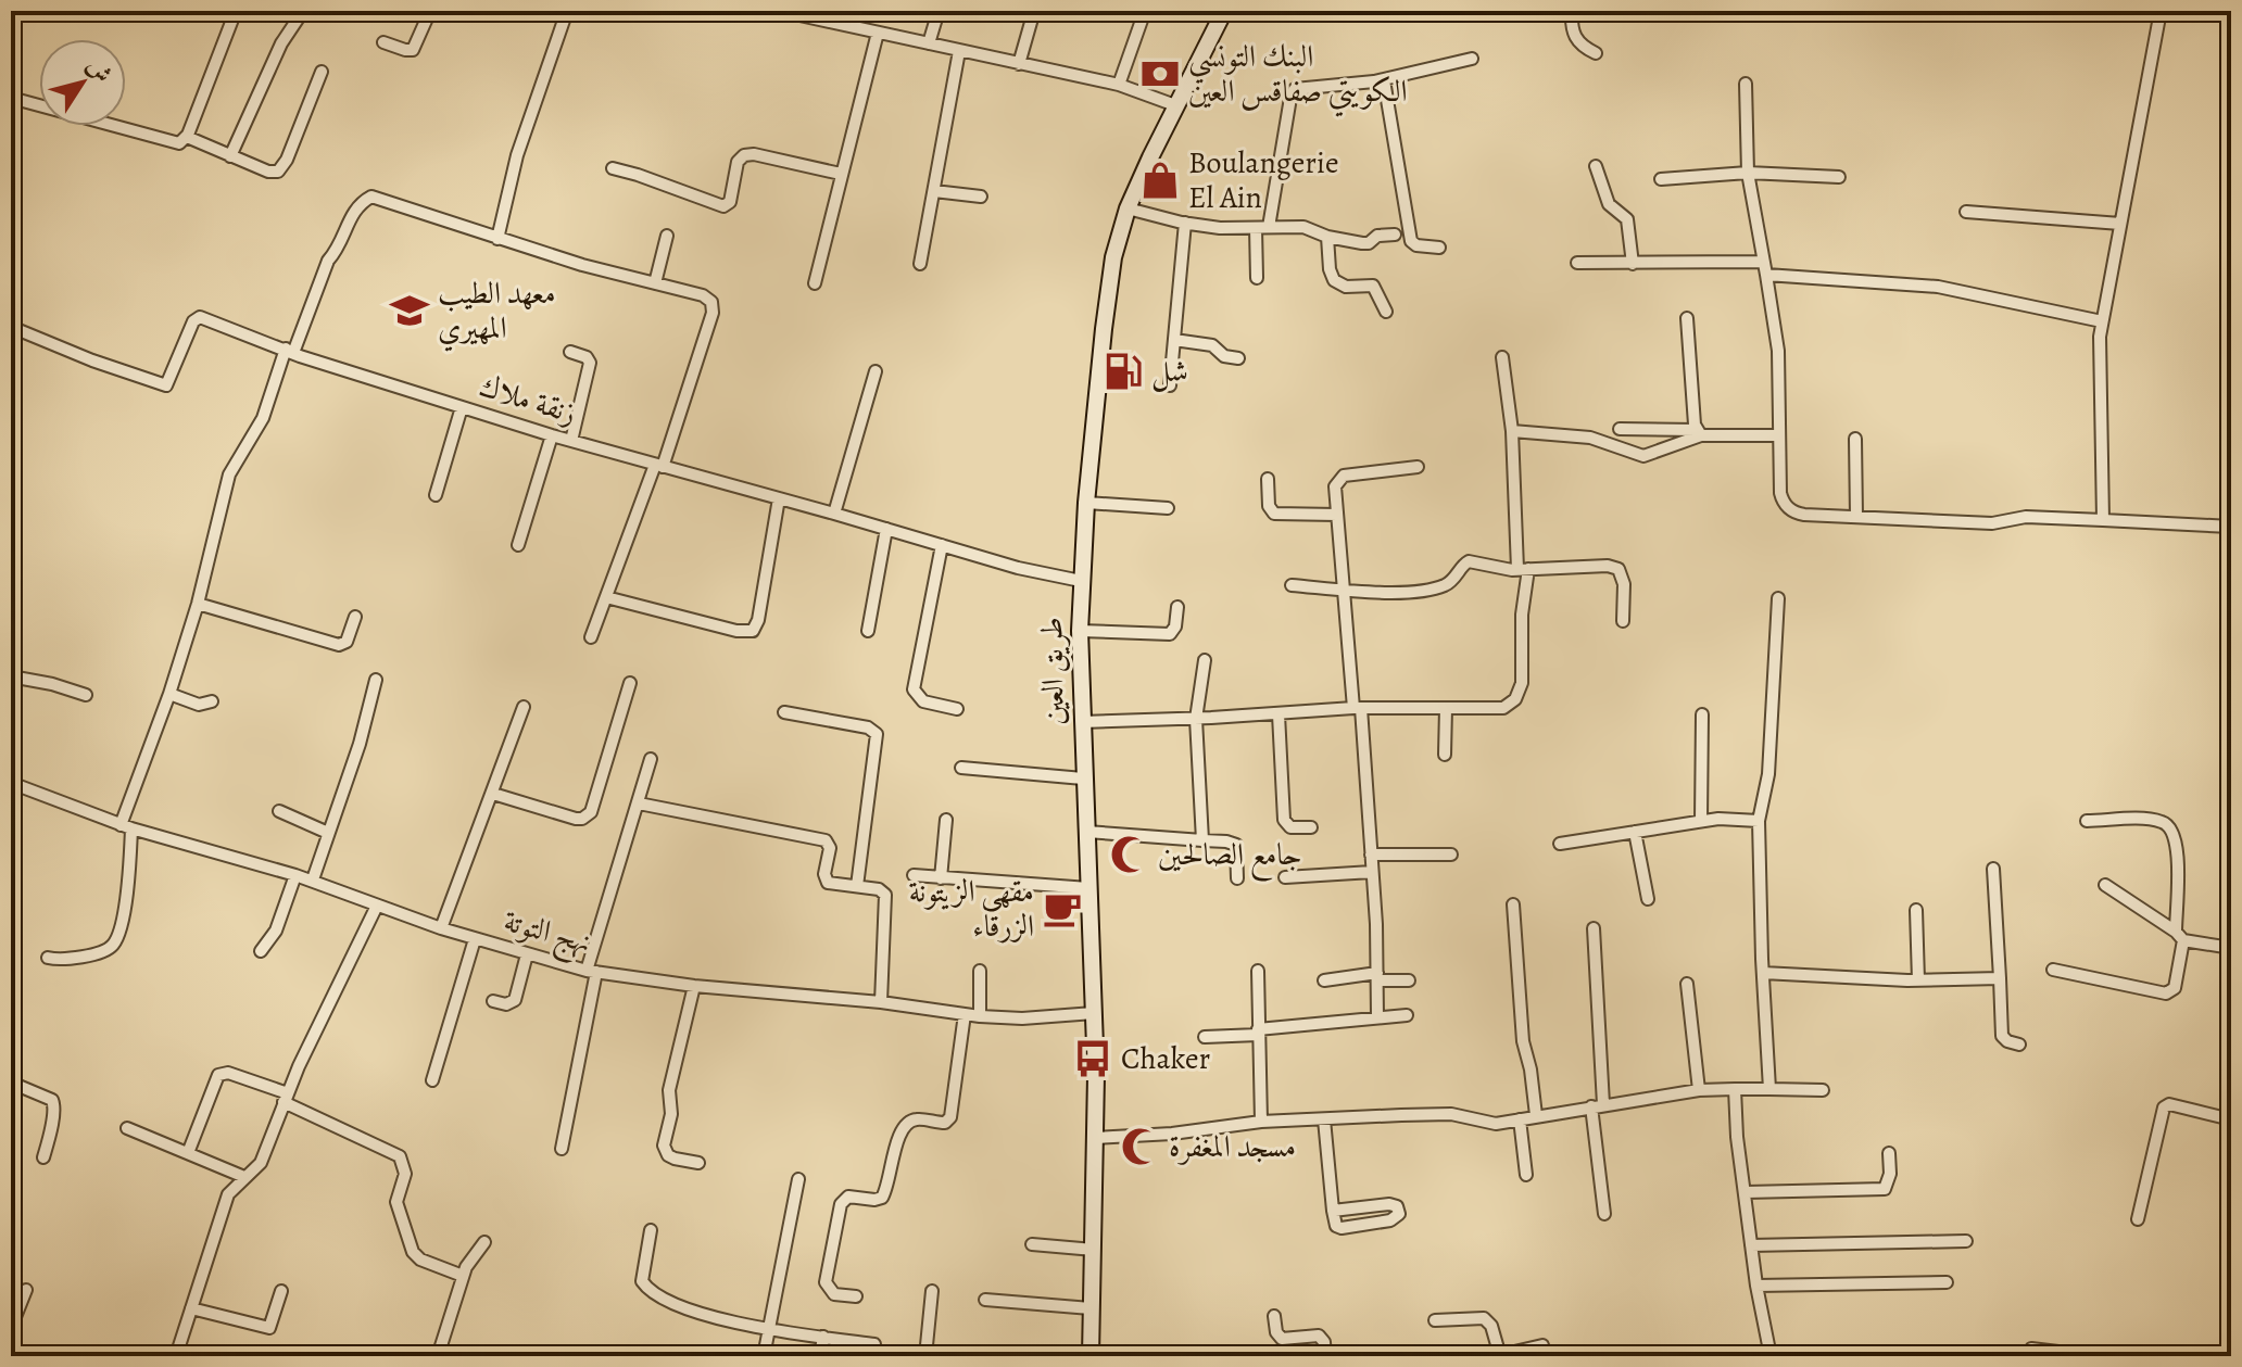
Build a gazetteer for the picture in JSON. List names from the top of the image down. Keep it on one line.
{"streets":{"main road":["طريق العين"],"street":["زنقة ملاك","نهج التوتة"]},"crossings":[["زنقة ملاك","طريق العين"],["طريق العين","نهج التوتة"]],"places":{"bank":["البنك التونسي الكويتي صفاقس العين"],"shop":["Boulangerie El Ain"],"school or university":["معهد الطيب المهيري"],"fuel station":["شل"],"mosque":["جامع الصالحين","مسجد المغفرة"],"cafe":["مقهى الزيتونة الزرقاء"],"bus stop":["Chaker"]},"north":"top right"}
